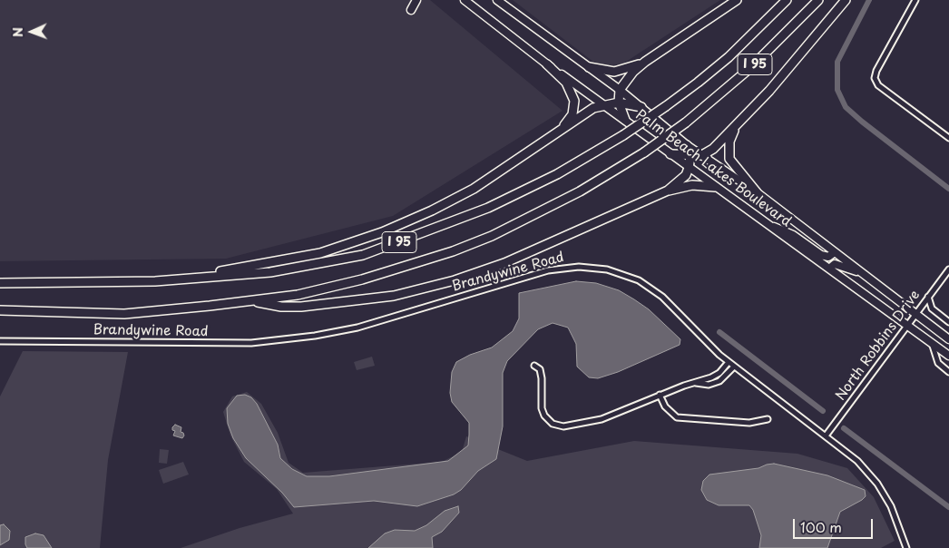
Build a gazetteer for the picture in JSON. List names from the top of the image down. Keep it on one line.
{"streets":{"highway":["I 95"],"main road":["Palm Beach Lakes Boulevard"],"street":["Brandywine Road","North Robbins Drive"]},"crossings":[["Palm Beach Lakes Boulevard","North Robbins Drive"],["Brandywine Road","North Robbins Drive"]],"scale_bar":"100 m","north":"left"}
